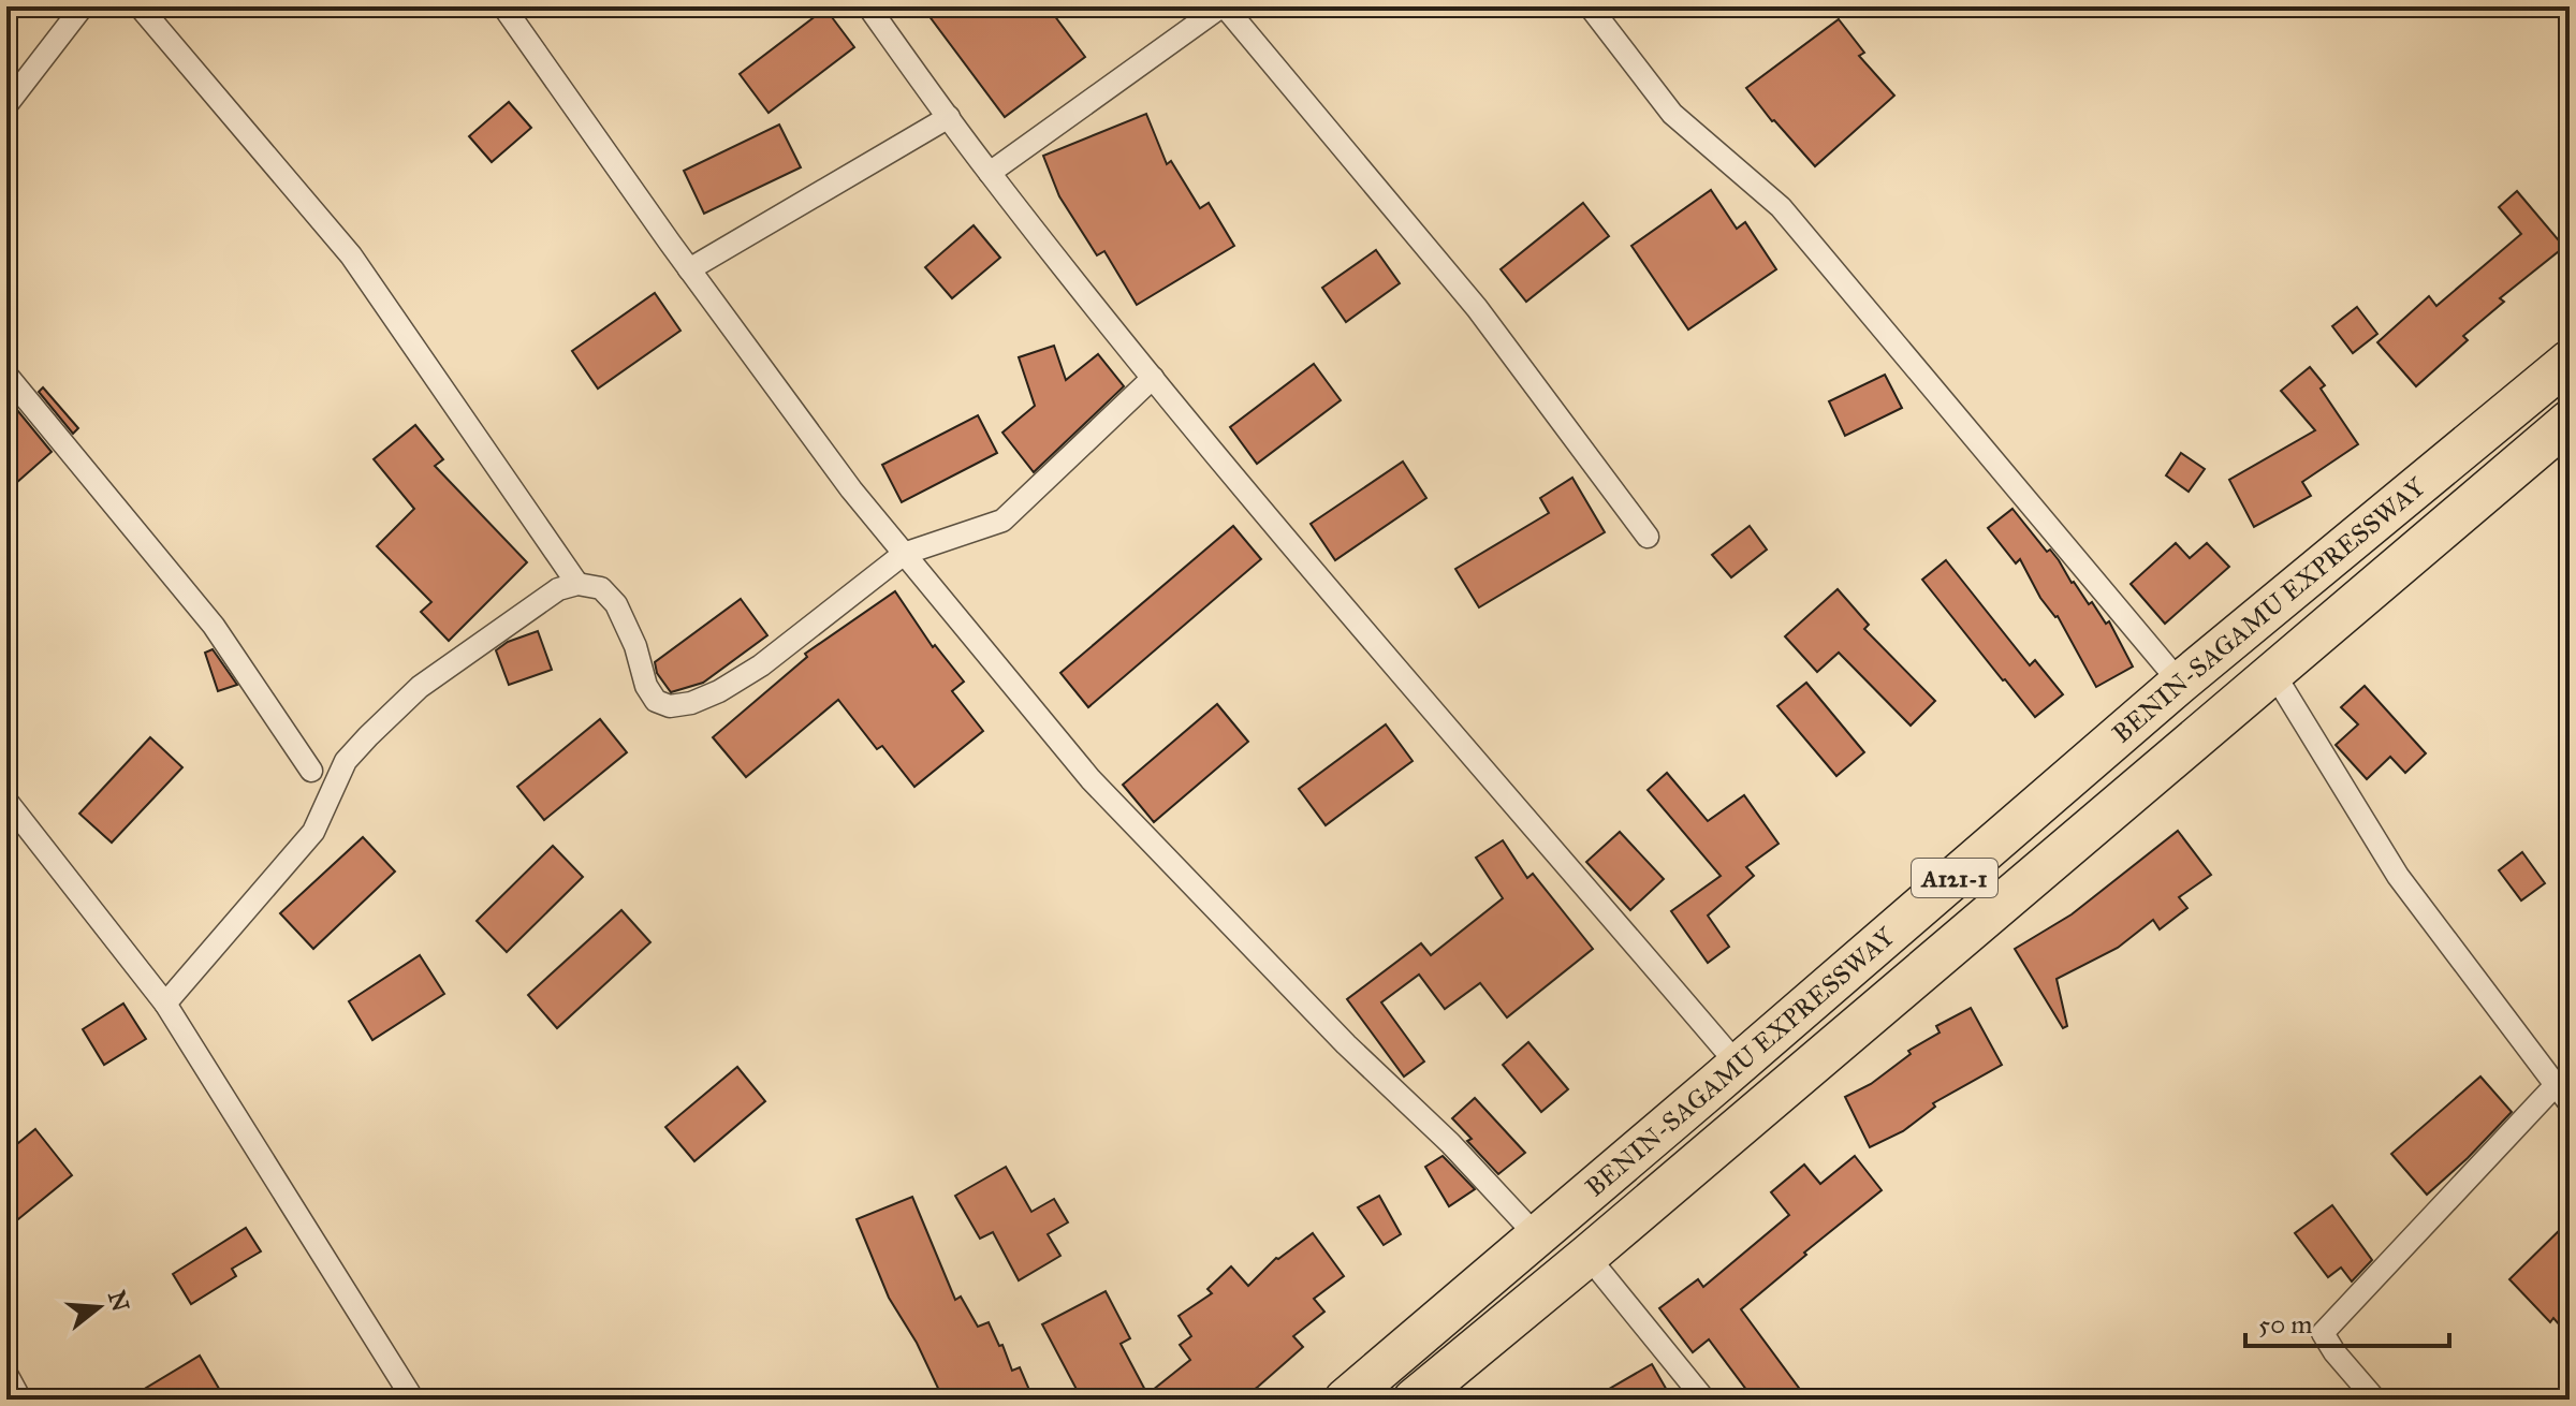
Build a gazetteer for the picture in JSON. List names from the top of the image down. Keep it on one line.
{"streets":{"highway":["BENIN-SAGAMU EXPRESSWAY","A121-1"]},"scale_bar":"50 m","north":"right"}
